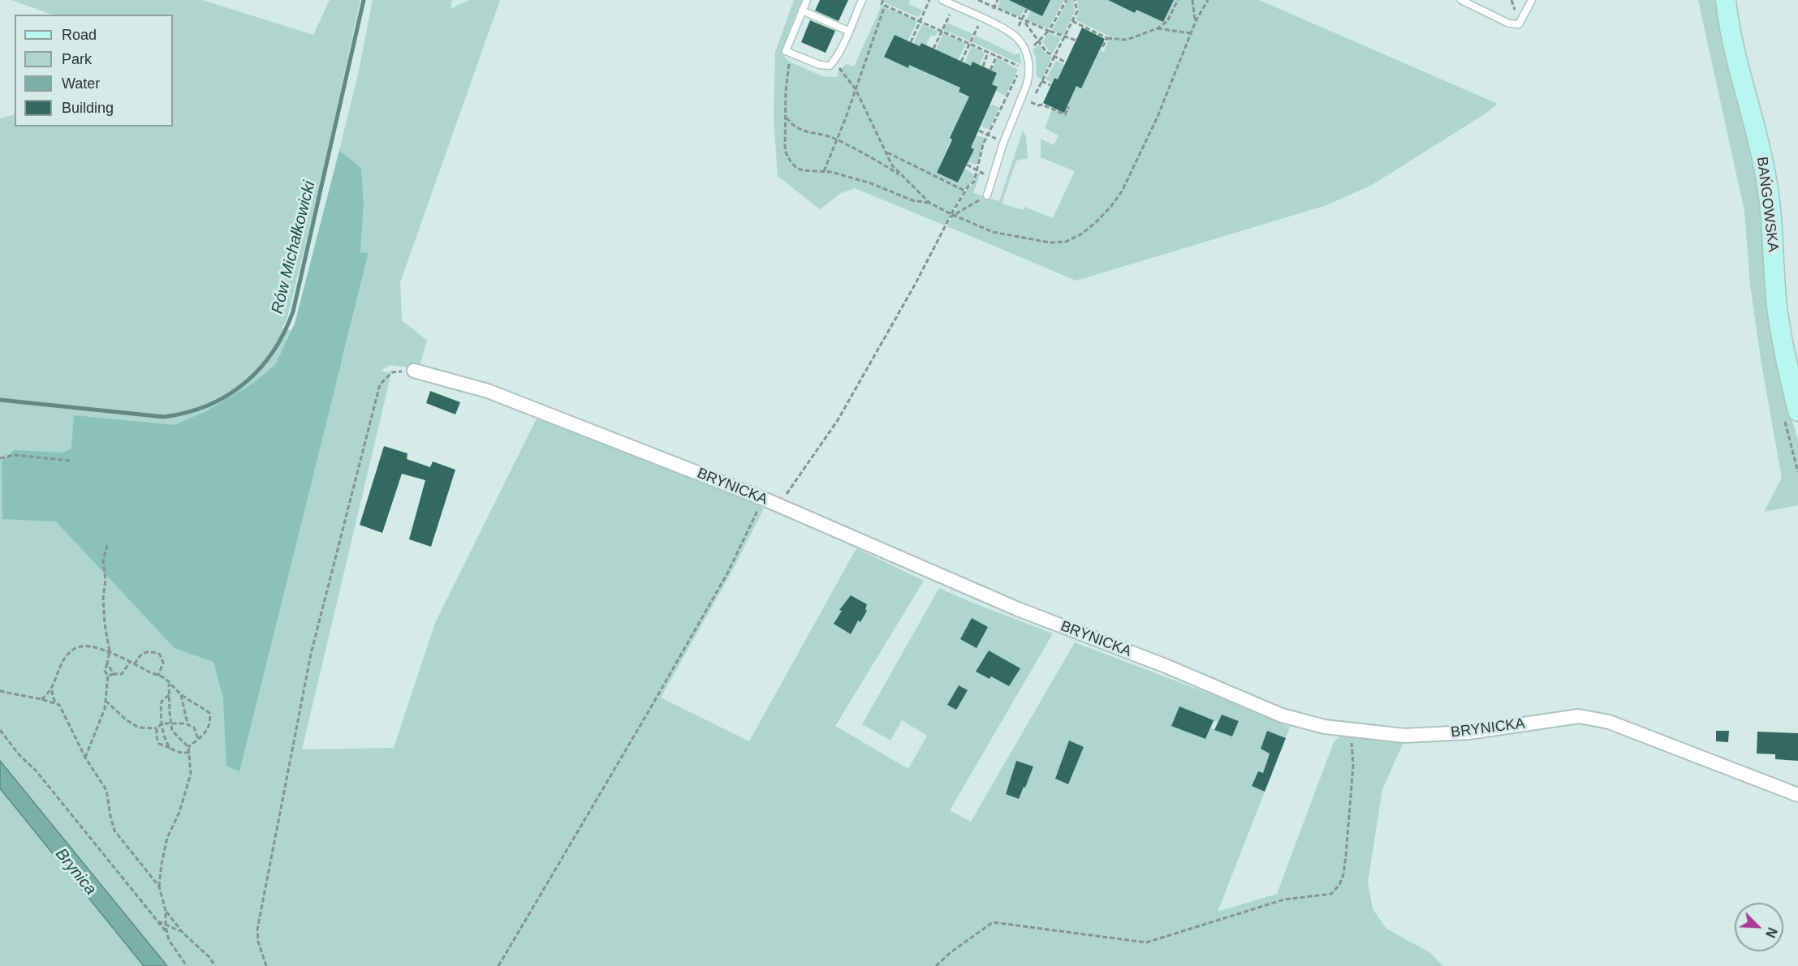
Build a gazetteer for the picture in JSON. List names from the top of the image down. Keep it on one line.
{"streets":{"street":["BAŃGOWSKA","BRYNICKA"]},"water":["Rów Michałkowicki","Brynica"],"legend":["Road","Park","Water","Building"],"north":"bottom right"}
